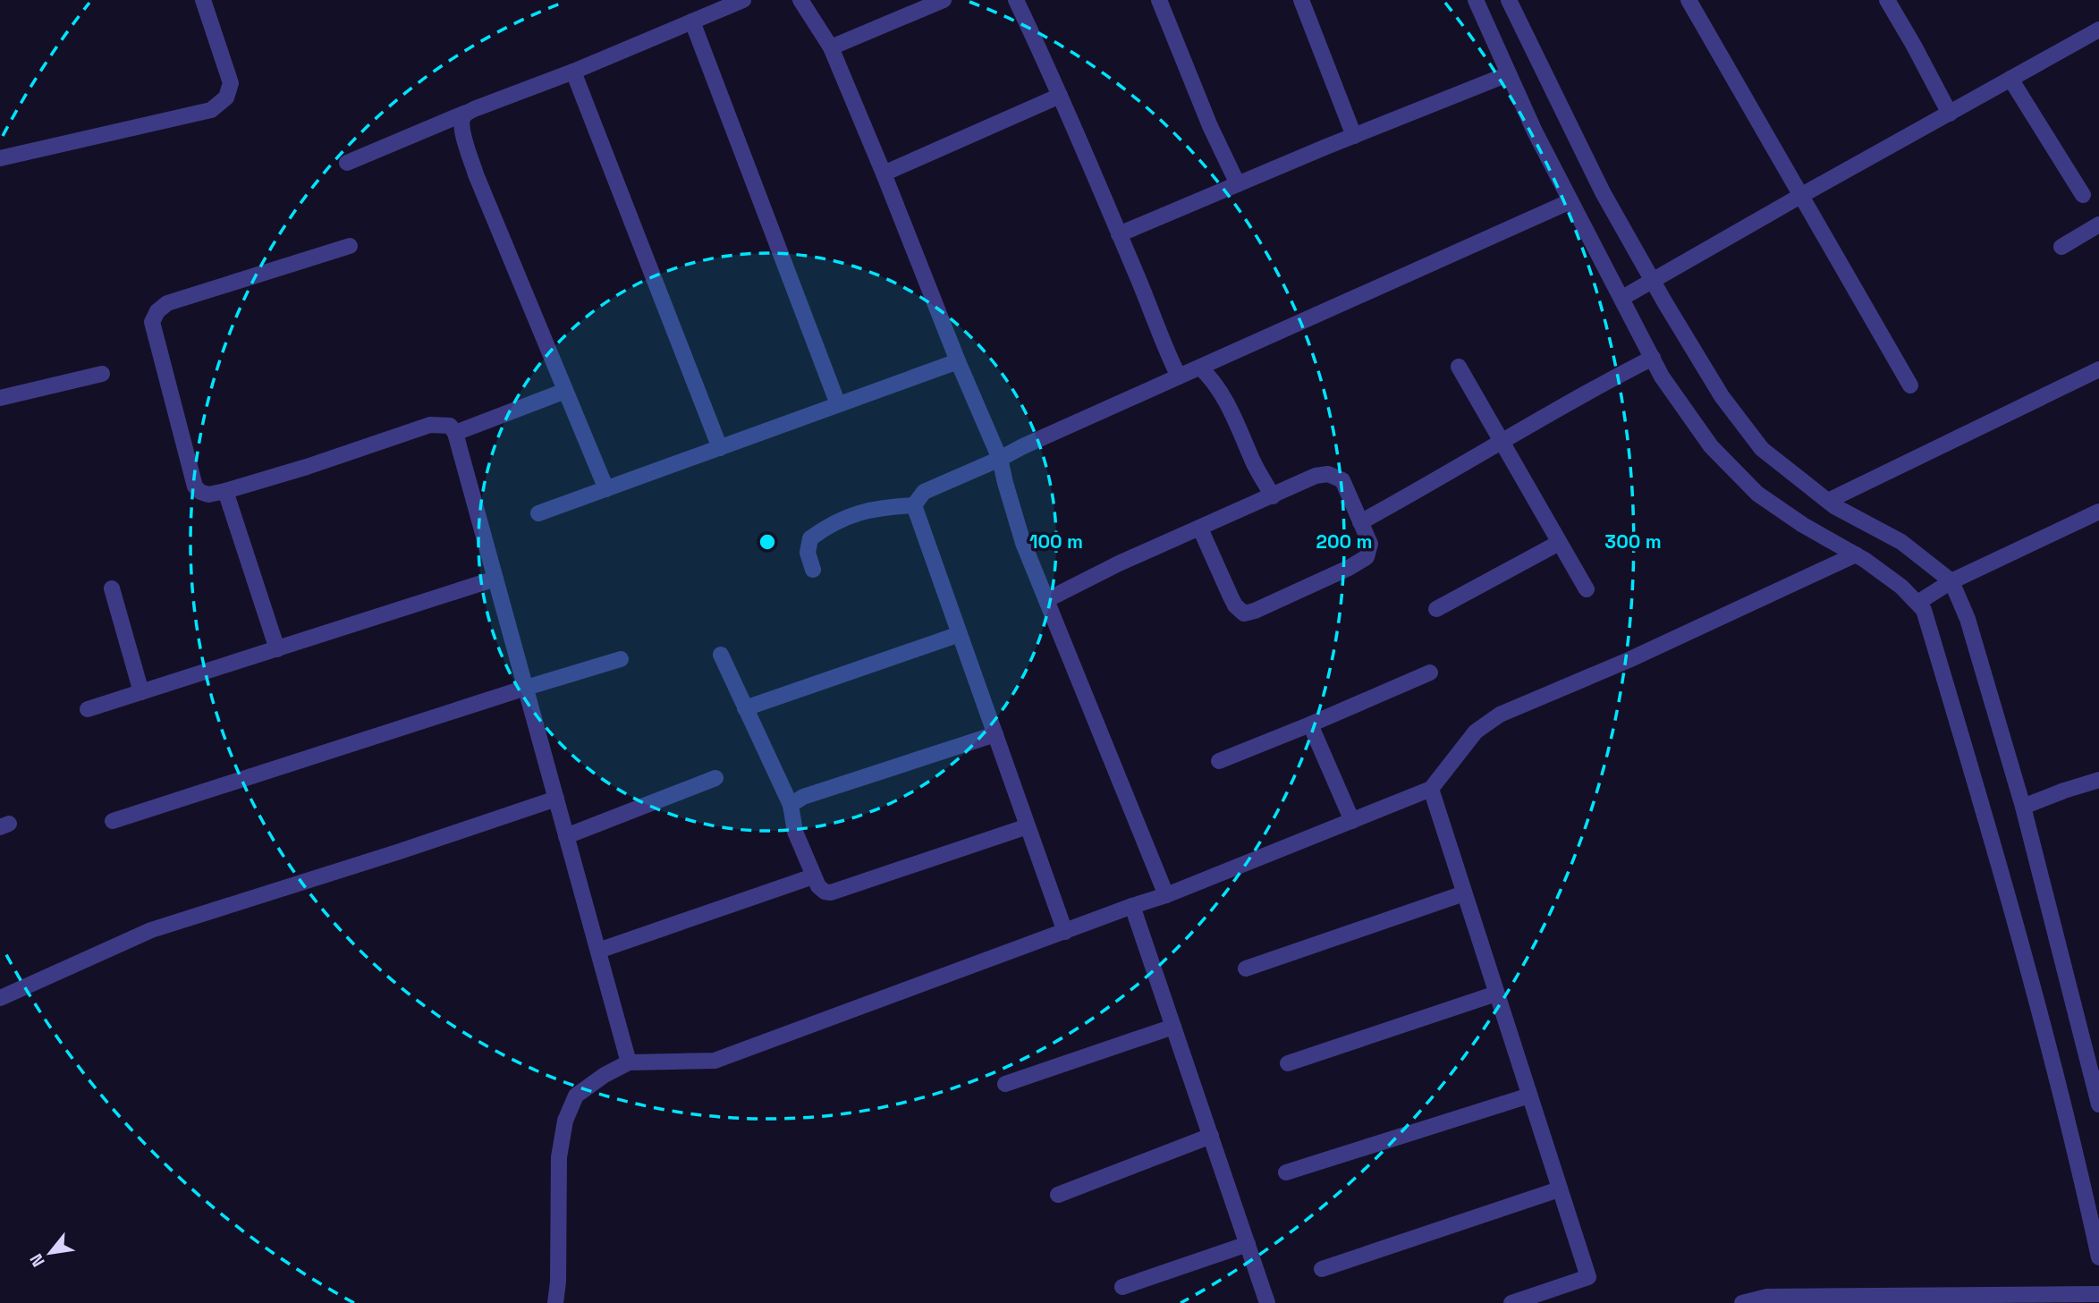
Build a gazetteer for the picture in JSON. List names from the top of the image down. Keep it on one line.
{"north":"bottom left","rings":["100 m","200 m","300 m"]}
